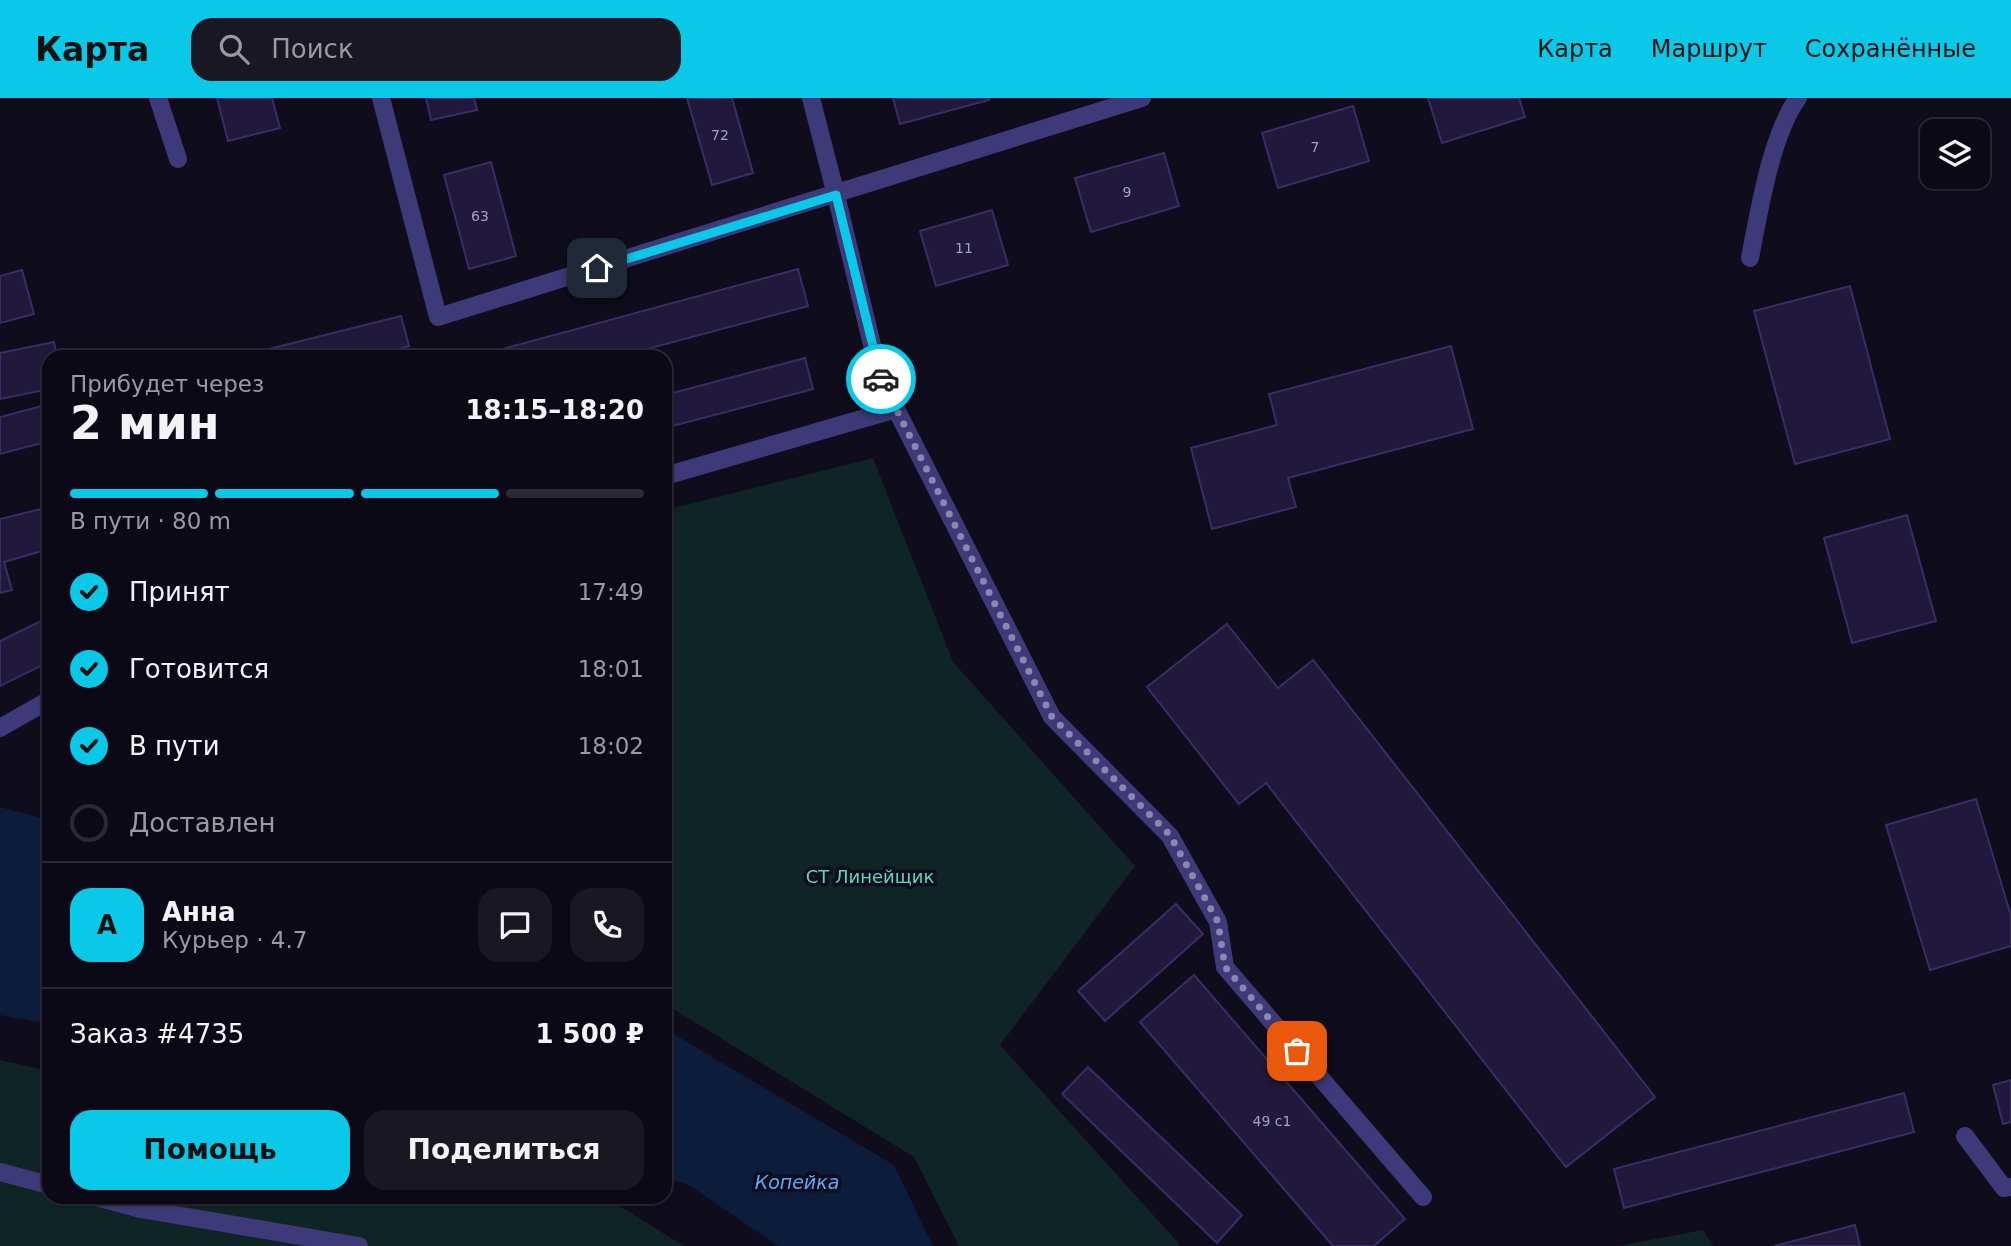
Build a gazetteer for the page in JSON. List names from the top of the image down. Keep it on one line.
{"water":["Копейка"],"parks":["СТ Линейщик"],"house_numbers":["72","7","9","63","11","49 с1"],"page":{"header":"Карта","search":"Поиск","nav":["Карта","Маршрут","Сохранённые"],"heading":["2 мин","Прибудет через","18:15–18:20"],"panel":["Анна","Курьер · 4.7","Заказ #4735","1 500 ₽"],"bar":"В пути · 80 m","list":[["Принят","17:49"],["Готовится","18:01"],["В пути","18:02"],"Доставлен"],"round":"А","buttons":["Помощь","Поделиться"]}}
